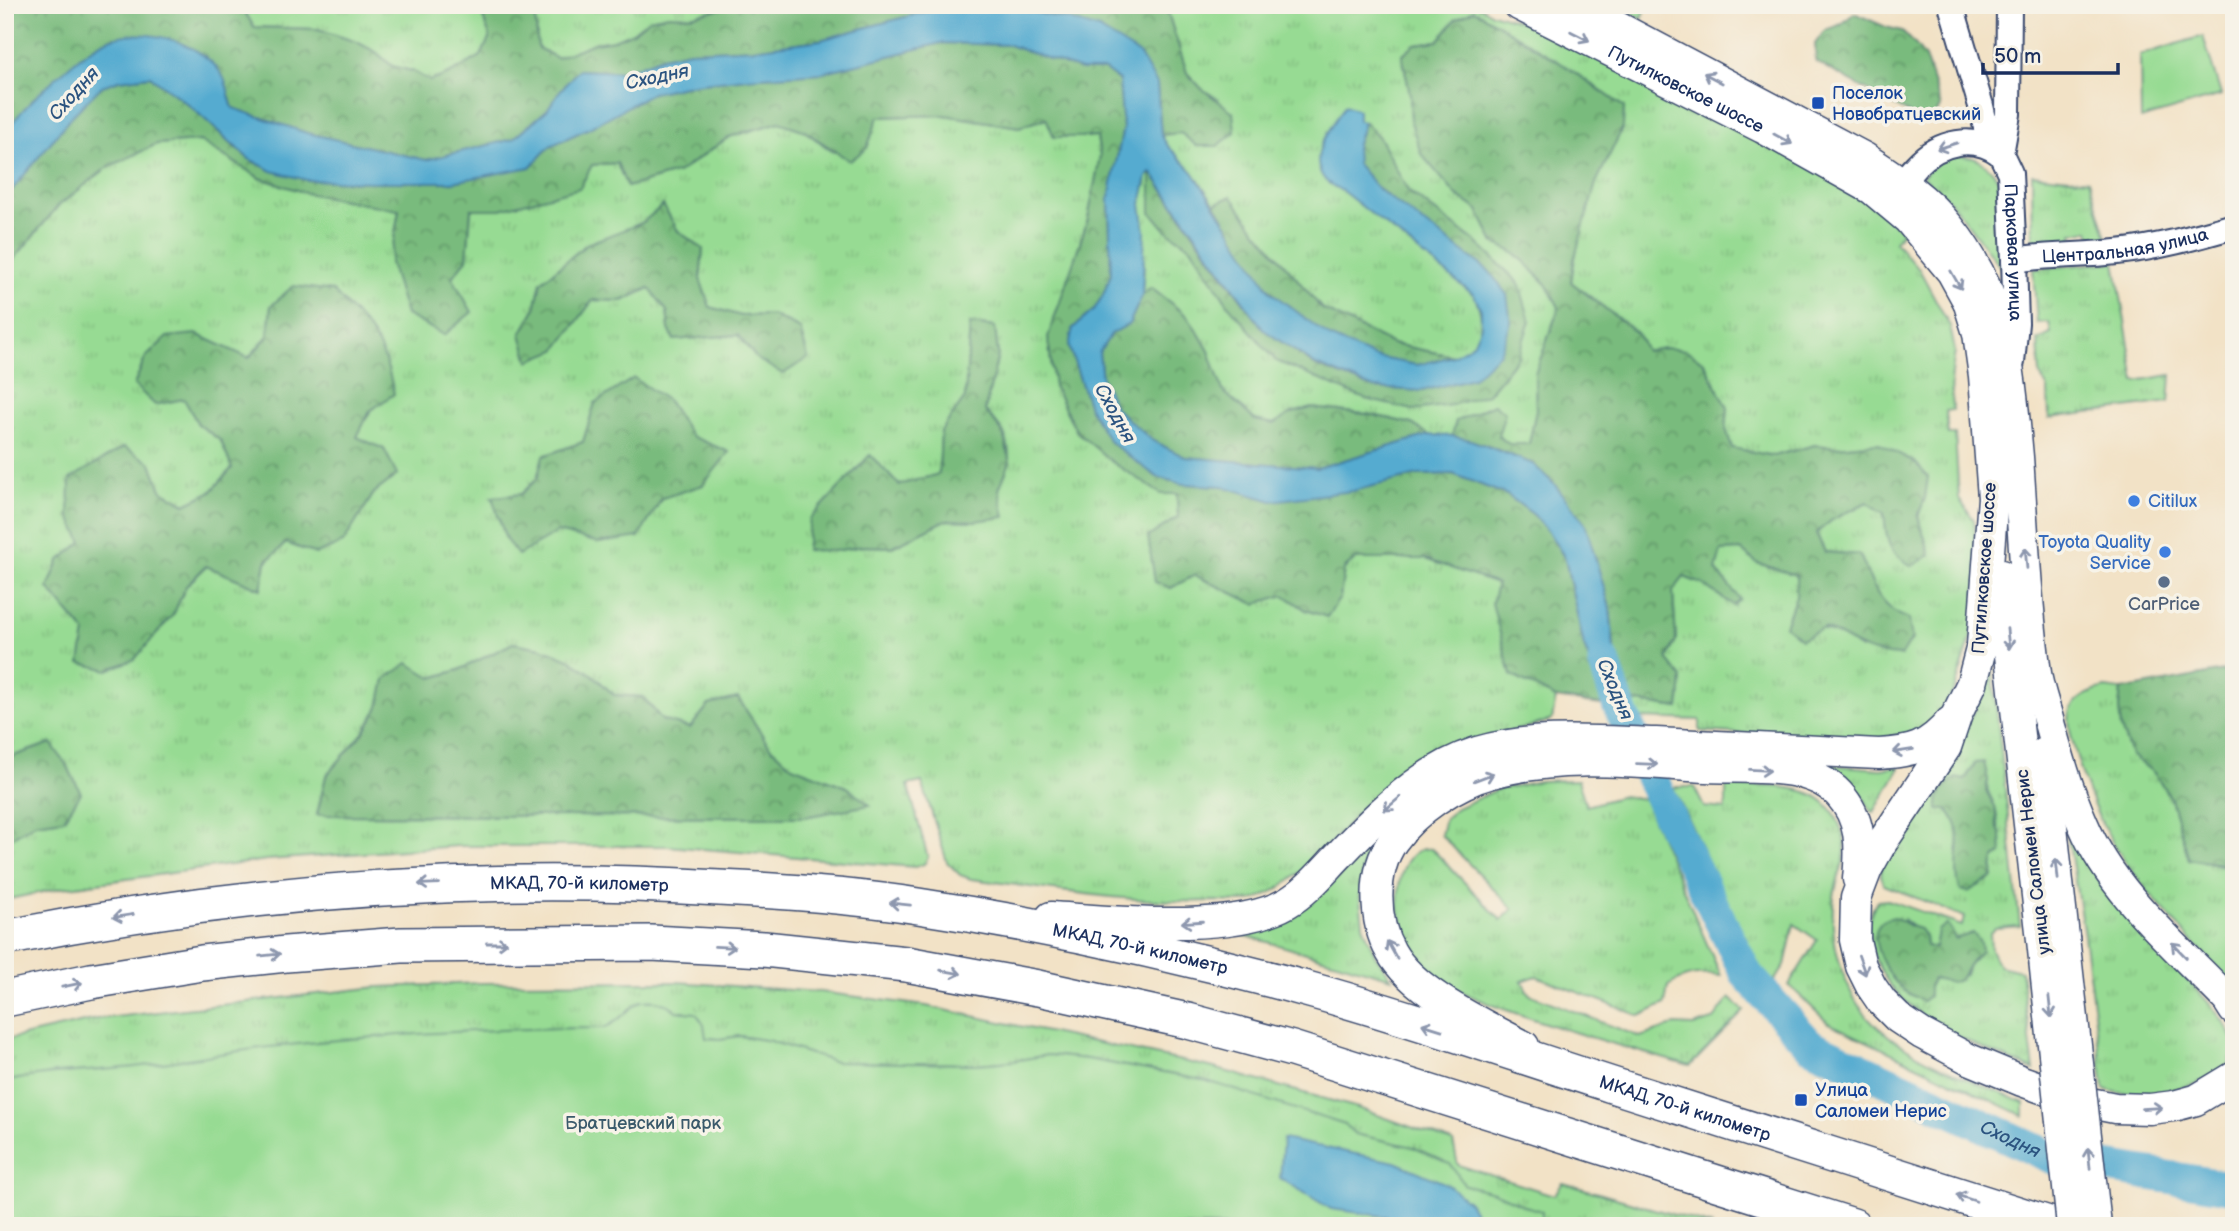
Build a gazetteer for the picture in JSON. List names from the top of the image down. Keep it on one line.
{"streets":{"highway":["МКАД, 70-й километр"],"main road":["Путилковское шоссе","улица Саломеи Нерис"],"street":["Центральная улица","Парковая улица"]},"crossings":[["Путилковское шоссе","Парковая улица"],["Путилковское шоссе","улица Саломеи Нерис"],["Центральная улица","Парковая улица"]],"water":["Сходня"],"parks":["Братцевский парк"],"places":{"transit":["Поселок Новобратцевский","Улица Саломеи Нерис"],"other":["Citilux","Toyota Quality Service","CarPrice"]},"scale_bar":"50 m"}
